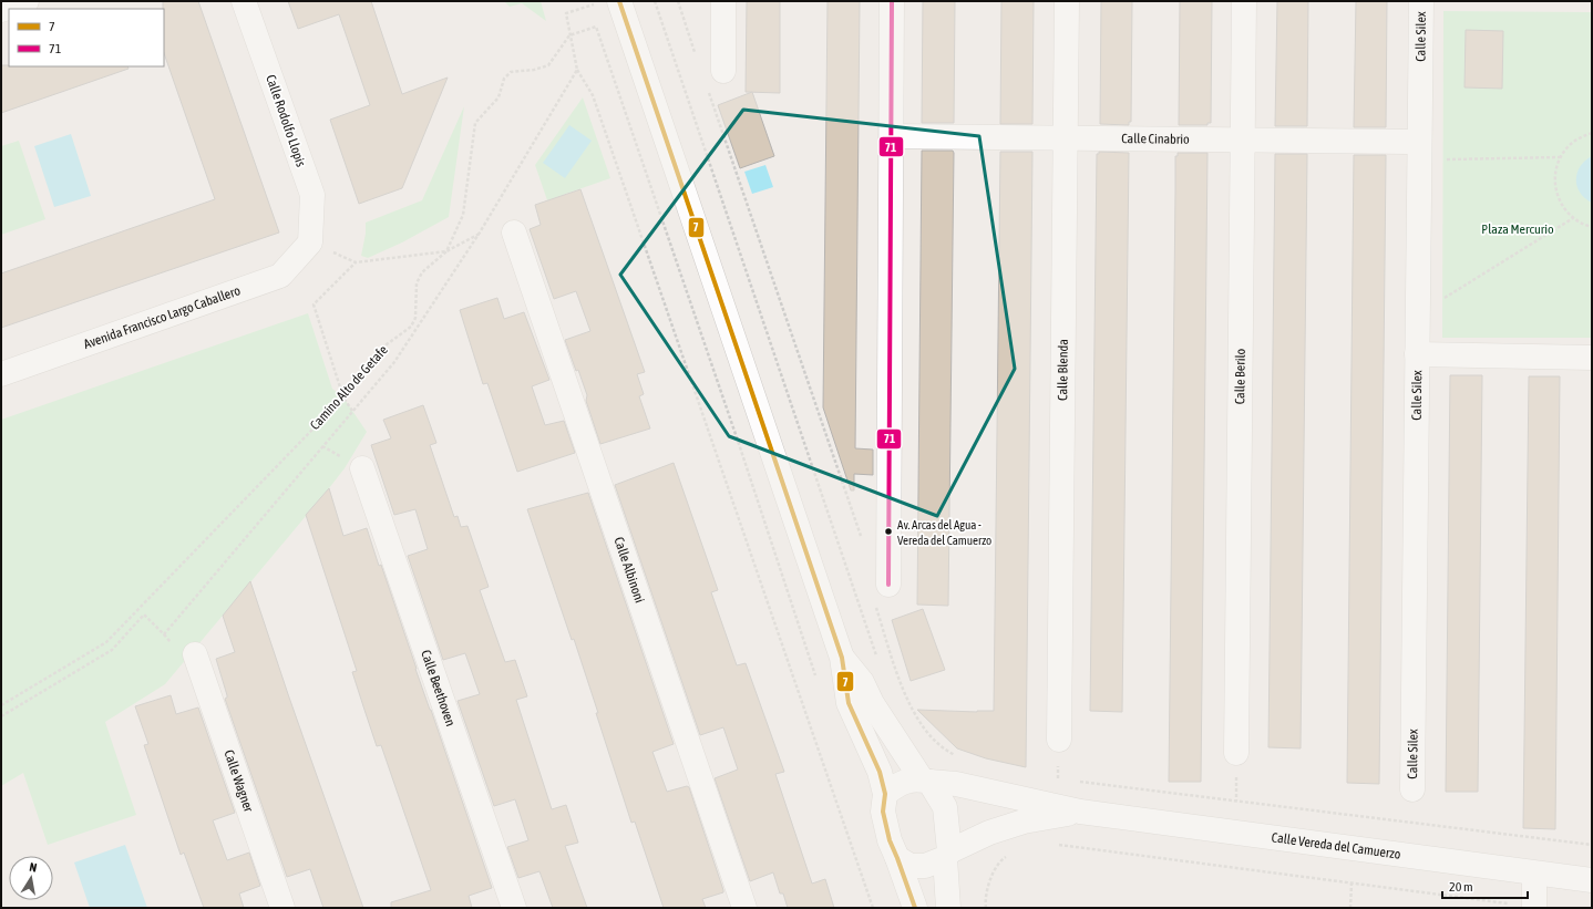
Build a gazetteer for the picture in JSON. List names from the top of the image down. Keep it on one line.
{"streets":{"street":["Calle Silex","Calle Rodolfo Llopis","Calle Cinabrio","Avenida Francisco Largo Caballero","Calle Blenda","Calle Berilo","Calle Albinoni","Calle Beethoven","Calle Wagner","Calle Vereda del Camuerzo"],"path":["Camino Alto de Getafe"]},"crossings":[["Calle Silex","Calle Cinabrio"],["Calle Rodolfo Llopis","Avenida Francisco Largo Caballero"],["Calle Cinabrio","Calle Blenda"],["Calle Cinabrio","Calle Berilo"]],"parks":["Plaza Mercurio"],"places":["Av. Arcas del Agua - Vereda del Camuerzo"],"lines":["transit line 7","transit line 71"],"legend":["7","71"],"scale_bar":"20 m","north":"top"}
